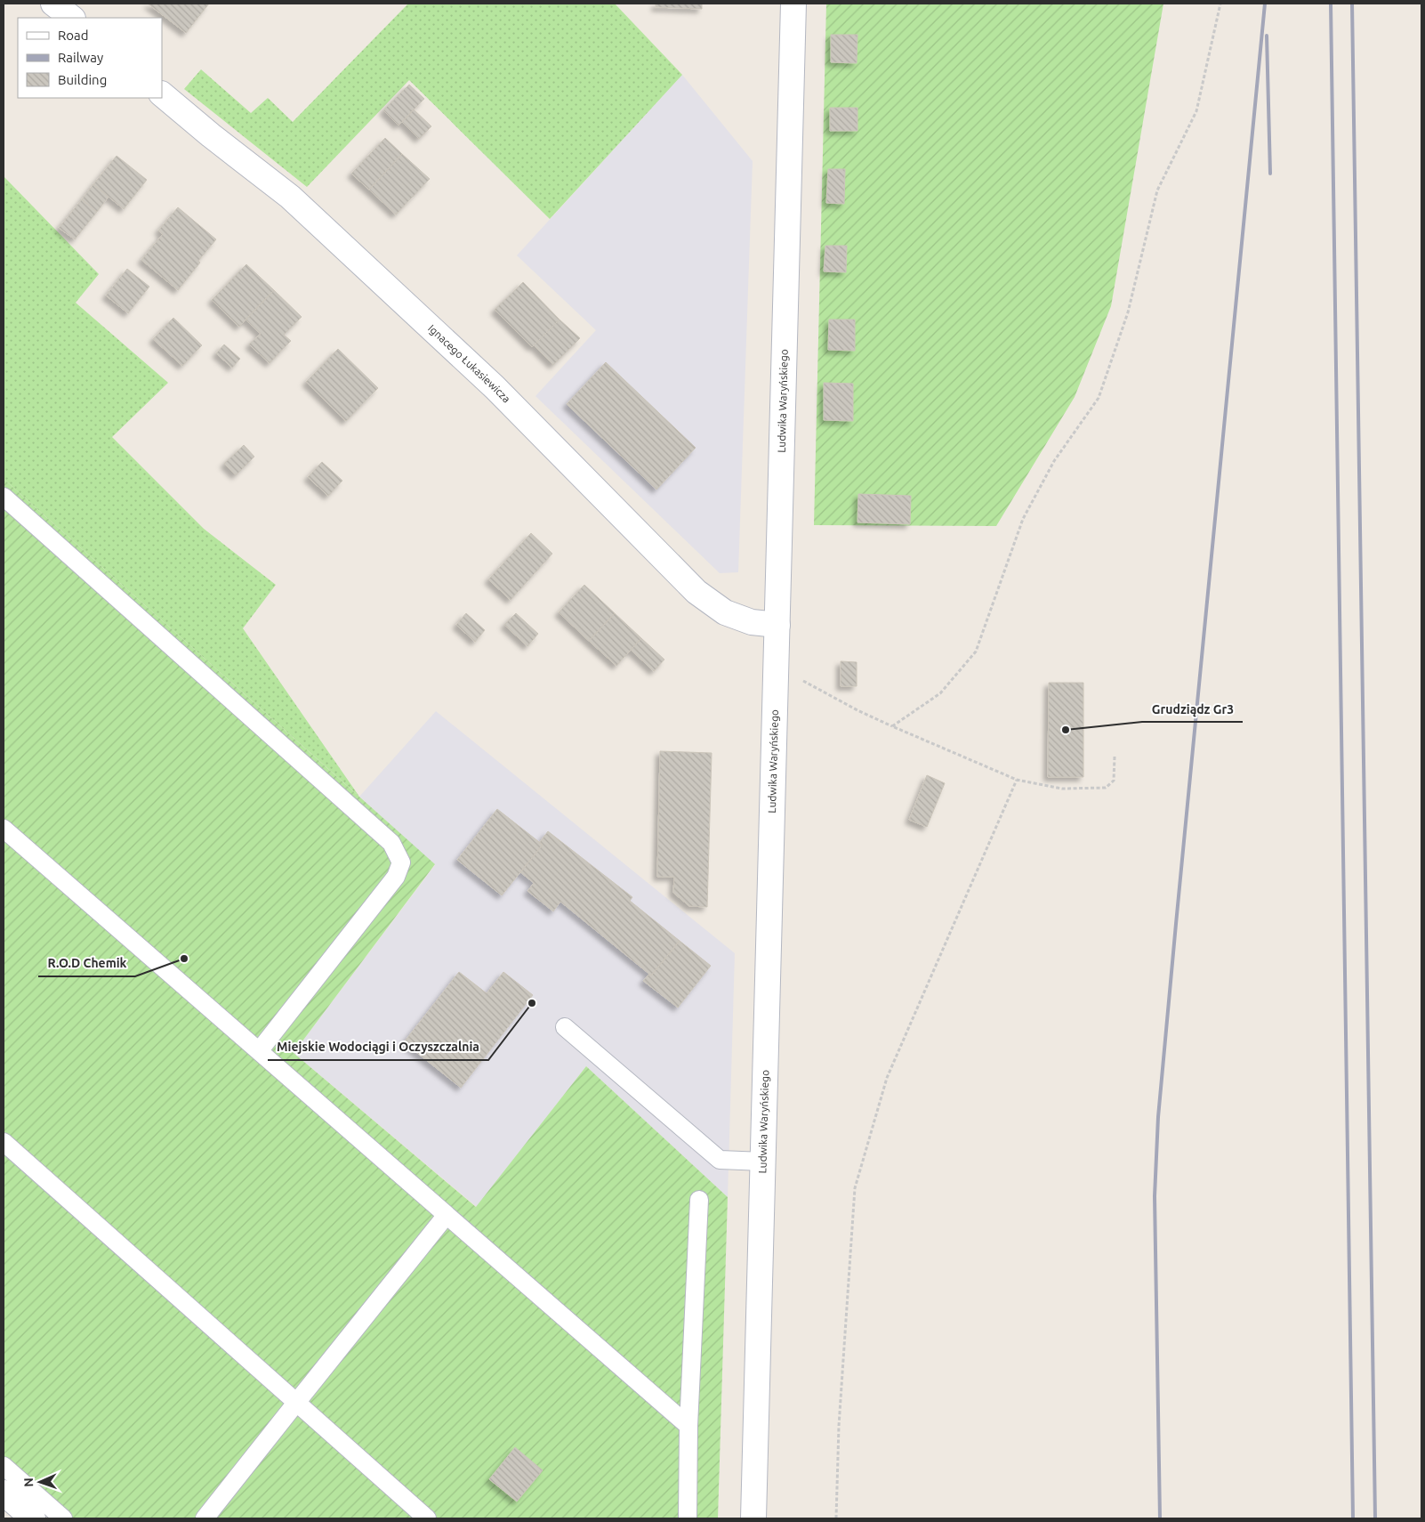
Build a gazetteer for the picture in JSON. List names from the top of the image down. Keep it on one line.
{"streets":{"street":["Ignacego Łukasiewicza","Ludwika Waryńskiego"]},"crossings":[["Ignacego Łukasiewicza","Ludwika Waryńskiego"]],"places":["Grudziądz Gr3","R.O.D Chemik","Miejskie Wodociągi i Oczyszczalnia"],"legend":["Road","Railway","Building"],"north":"left"}
